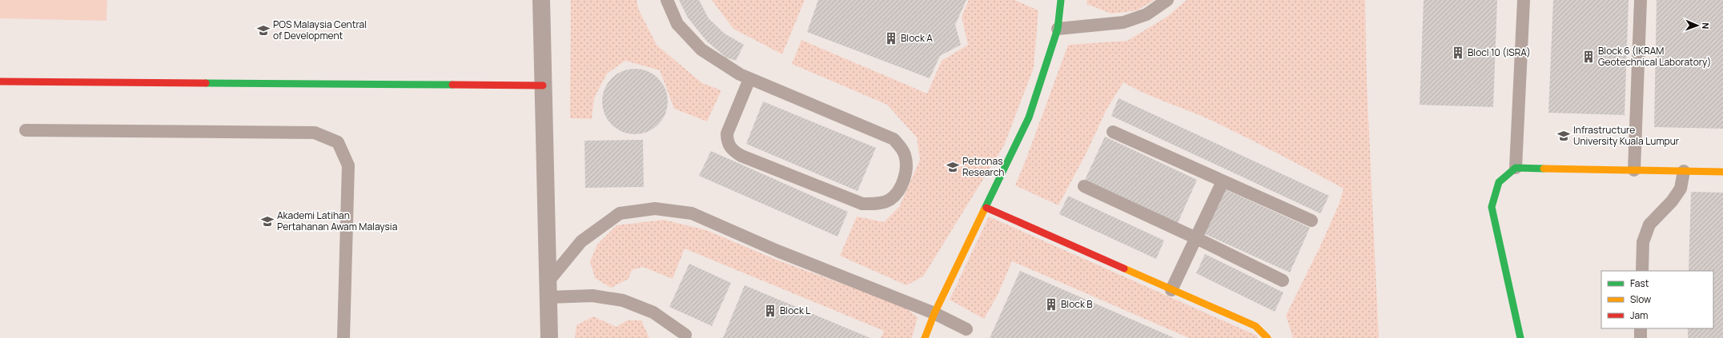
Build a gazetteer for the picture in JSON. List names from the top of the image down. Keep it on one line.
{"places":{"school or university":["POS Malaysia Central of Development","Infrastructure University Kuala Lumpur","Petronas Research","Akademi Latihan Pertahanan Awam Malaysia"],"building":["Block A","Blocl 10 (ISRA)","Block 6 (IKRAM Geotechnical Laboratory)","Block B","Block L"]},"legend":["Fast","Slow","Jam"],"north":"right"}
